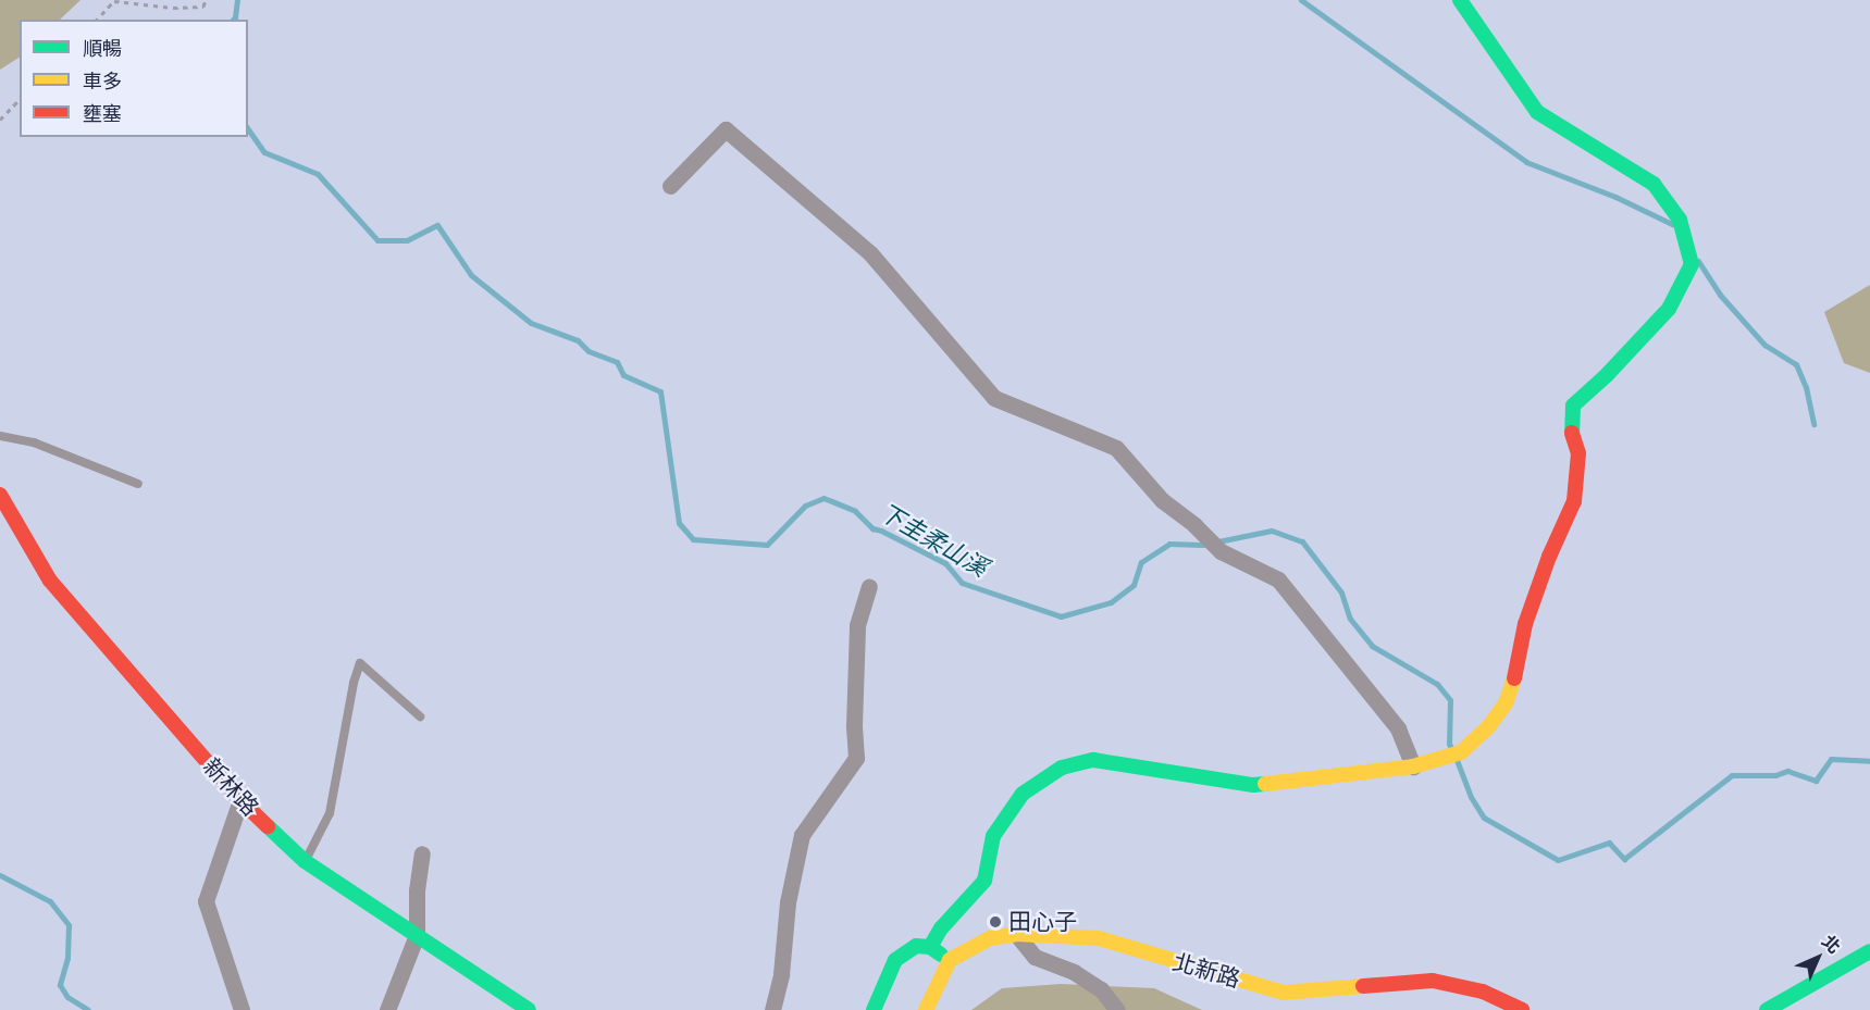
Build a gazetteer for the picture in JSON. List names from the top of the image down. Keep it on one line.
{"streets":{"street":["新林路","北新路"]},"water":["下圭柔山溪"],"places":["田心子"],"legend":["順暢","車多","壅塞"],"north":"top right"}
